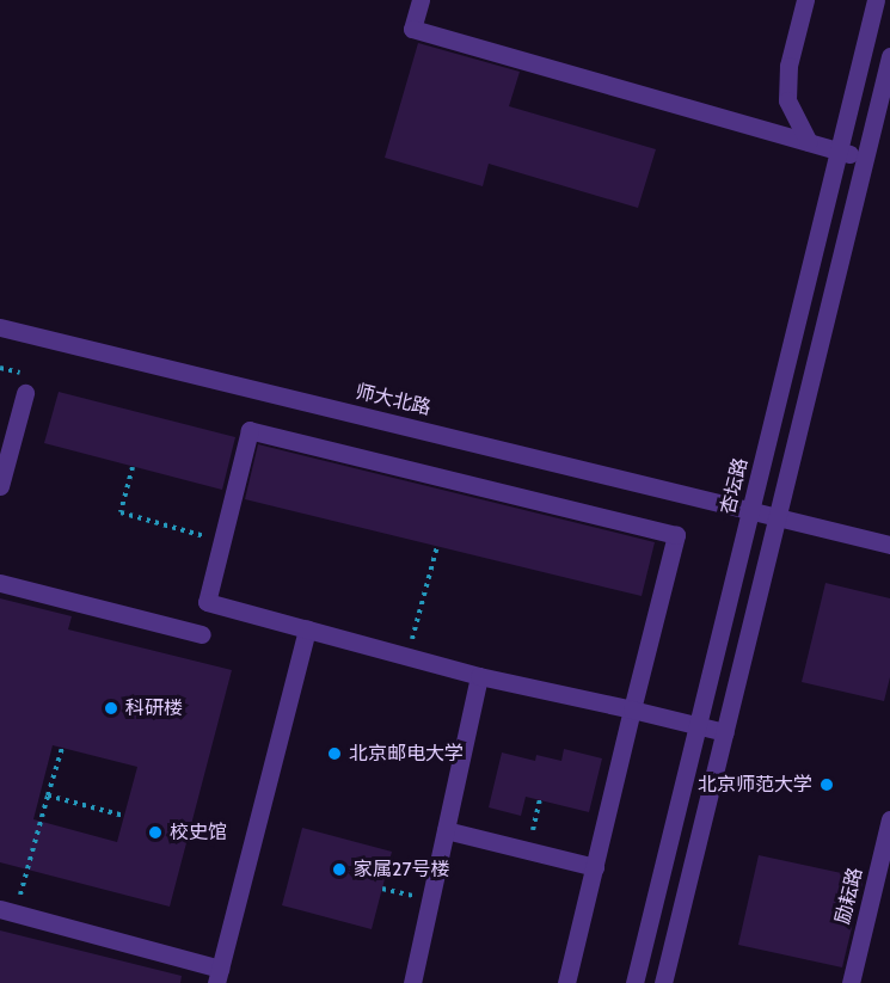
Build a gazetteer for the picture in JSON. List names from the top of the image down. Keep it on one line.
{"streets":{"street":["师大北路","杏坛路","励耘路"]},"crossings":[["师大北路","杏坛路"]],"places":["科研楼","北京邮电大学","北京师范大学","校史馆","家属27号楼"]}
